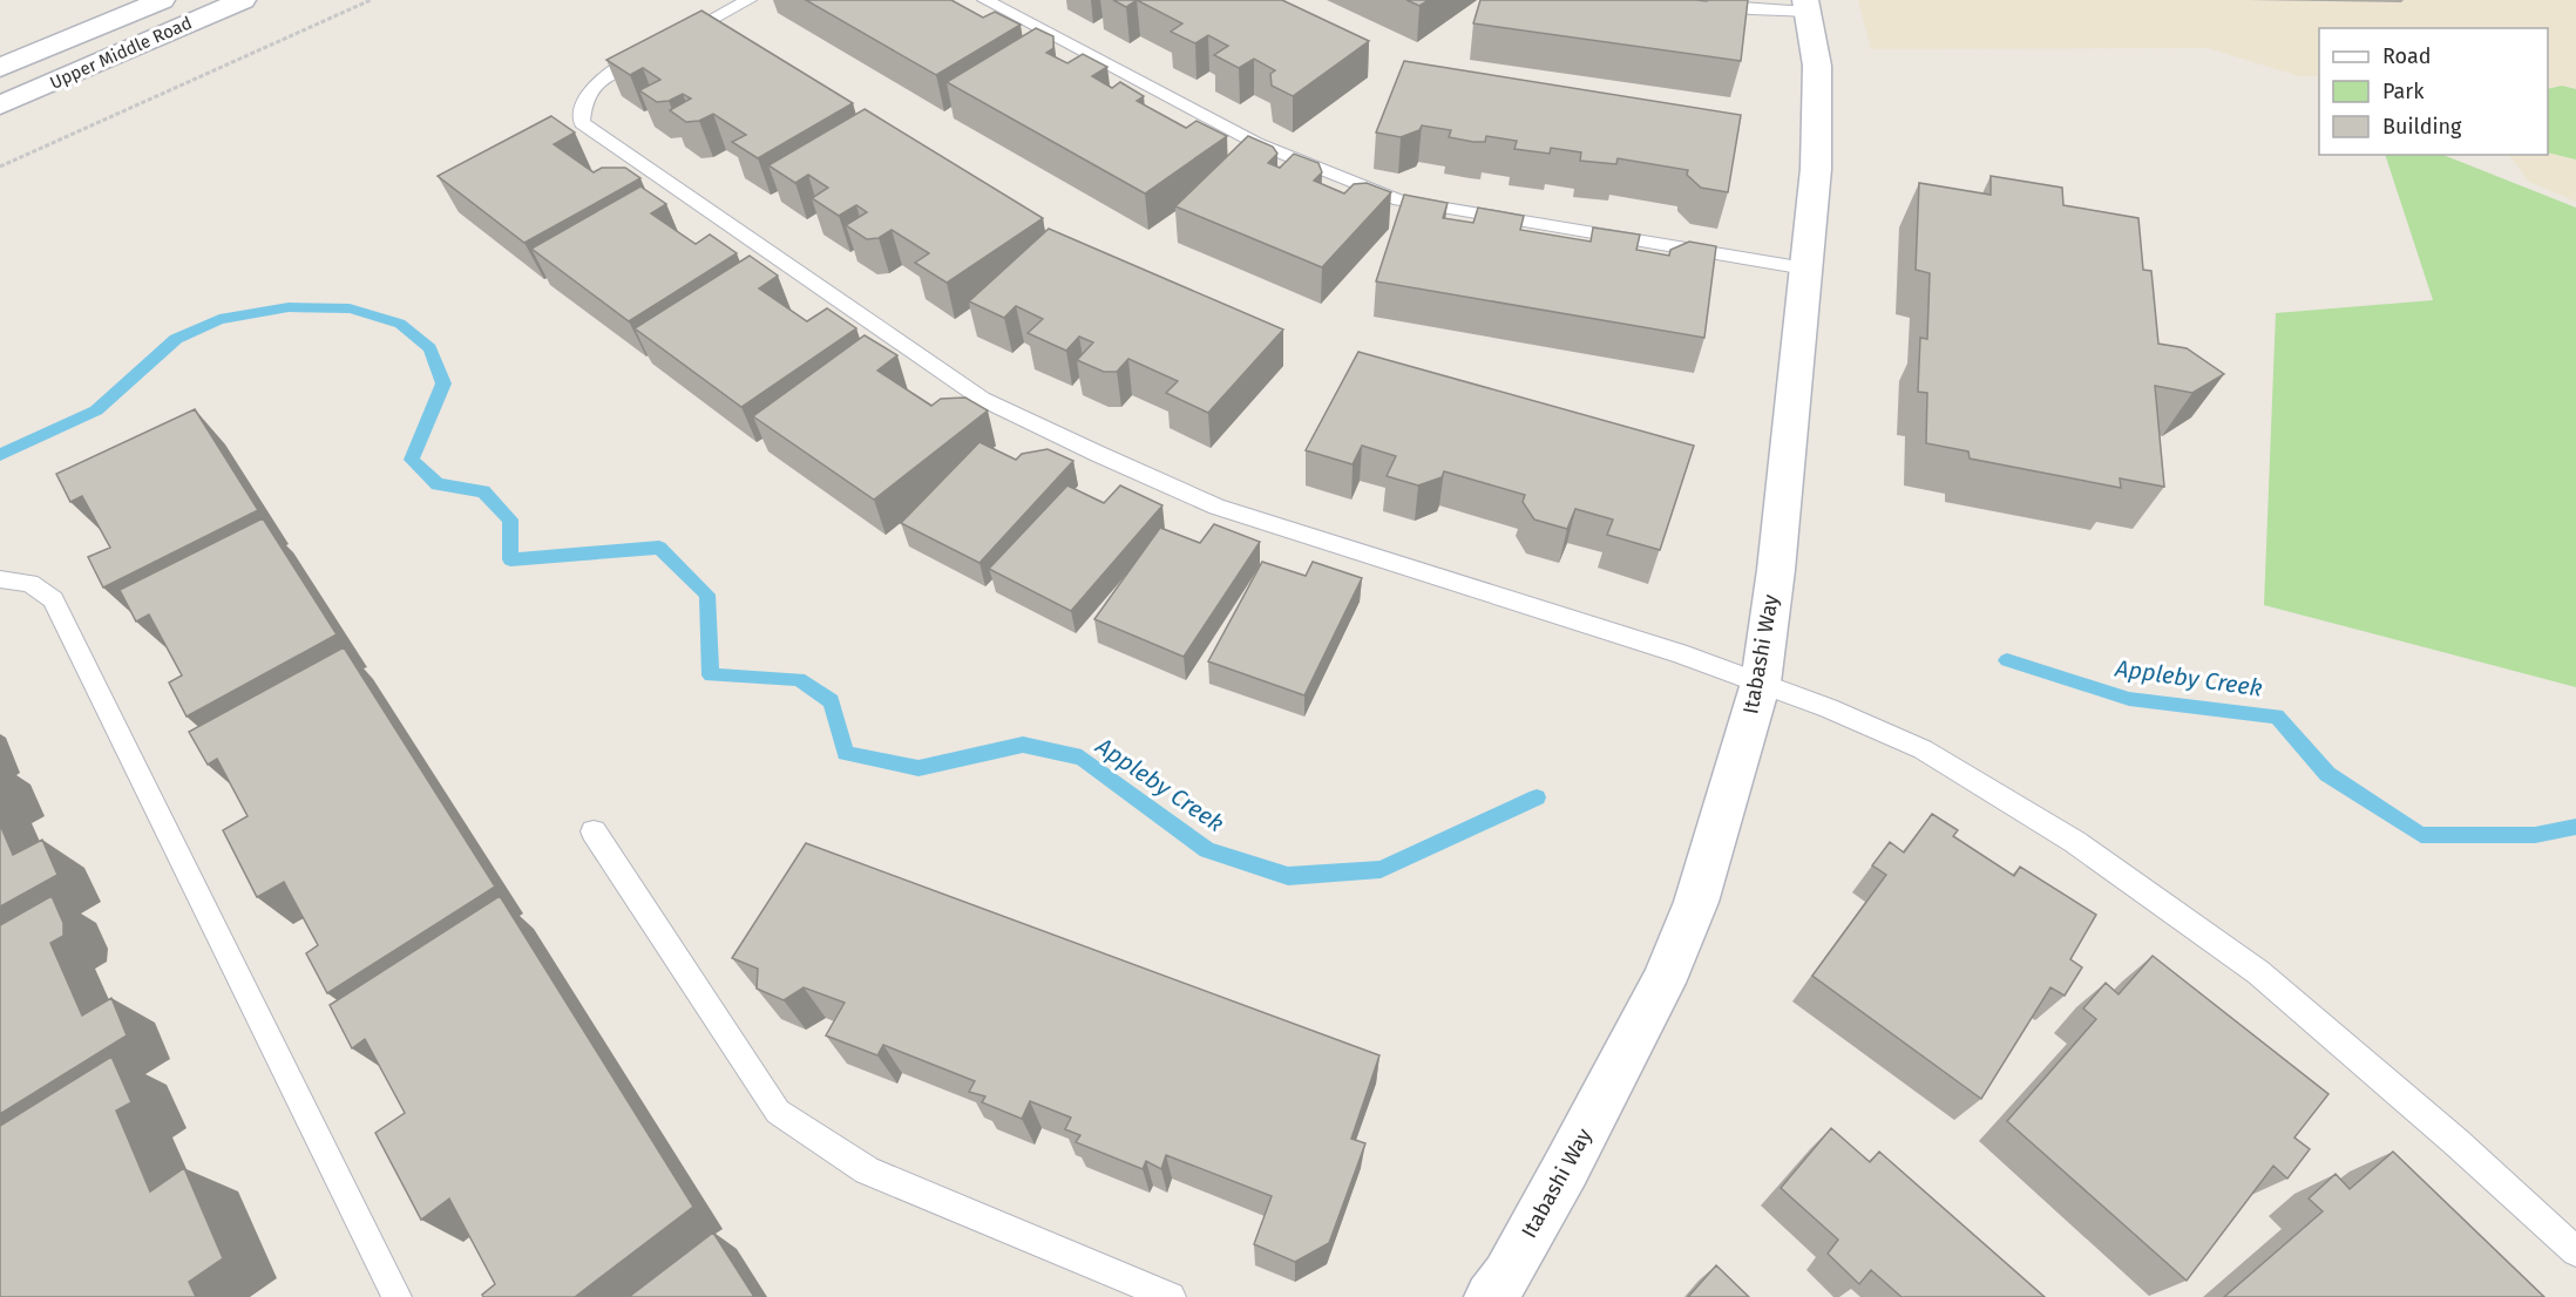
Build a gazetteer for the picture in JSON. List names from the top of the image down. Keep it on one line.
{"streets":{"street":["Upper Middle Road","Itabashi Way"]},"water":["Appleby Creek"],"legend":["Road","Park","Building"]}
